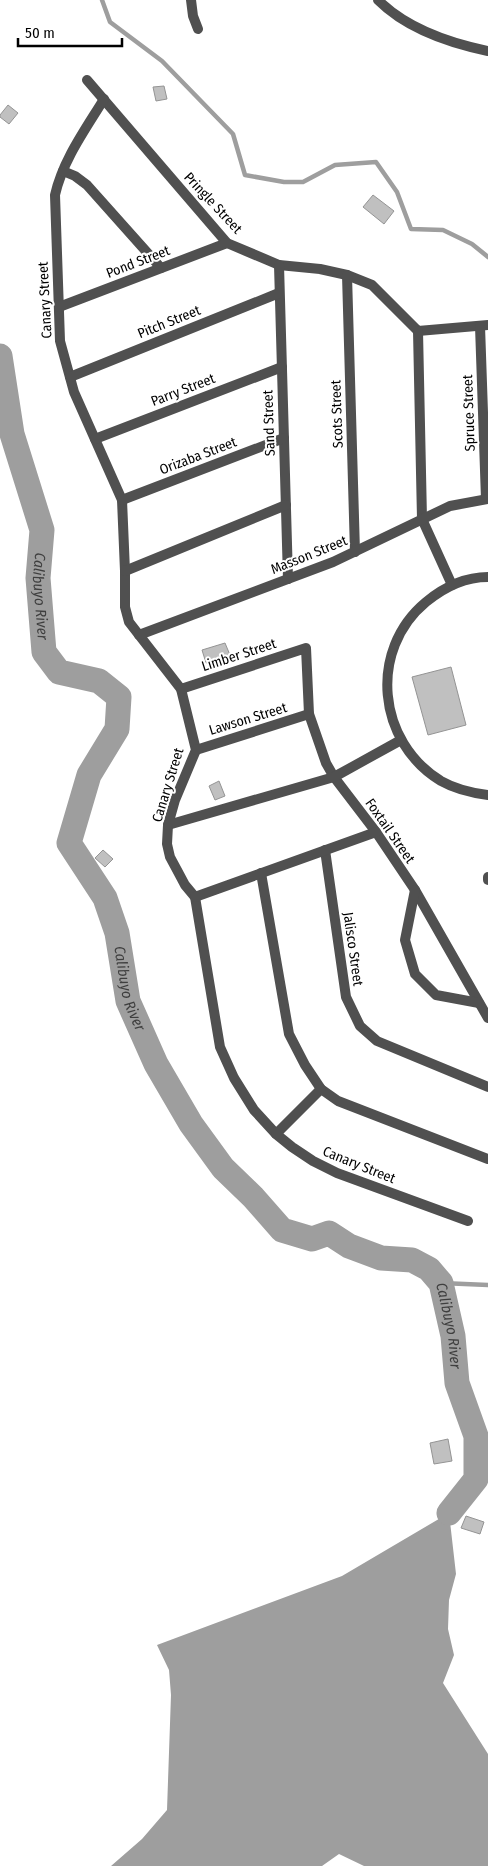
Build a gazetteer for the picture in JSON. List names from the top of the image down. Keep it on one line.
{"streets":{"street":["Pringle Street","Pond Street","Canary Street","Pitch Street","Parry Street","Spruce Street","Scots Street","Sand Street","Orizaba Street","Masson Street","Limber Street","Lawson Street","Foxtail Street","Jalisco Street"]},"crossings":[["Pringle Street","Pond Street"],["Pringle Street","Canary Street"],["Pringle Street","Scots Street"],["Pringle Street","Sand Street"],["Pond Street","Canary Street"],["Canary Street","Pitch Street"],["Canary Street","Parry Street"],["Canary Street","Orizaba Street"],["Canary Street","Masson Street"],["Canary Street","Limber Street"],["Canary Street","Lawson Street"],["Pitch Street","Sand Street"],["Parry Street","Sand Street"],["Spruce Street","Masson Street"],["Scots Street","Masson Street"],["Sand Street","Orizaba Street"],["Sand Street","Masson Street"],["Limber Street","Foxtail Street"],["Lawson Street","Foxtail Street"]],"water":["Calibuyo River"],"scale_bar":"50 m"}
